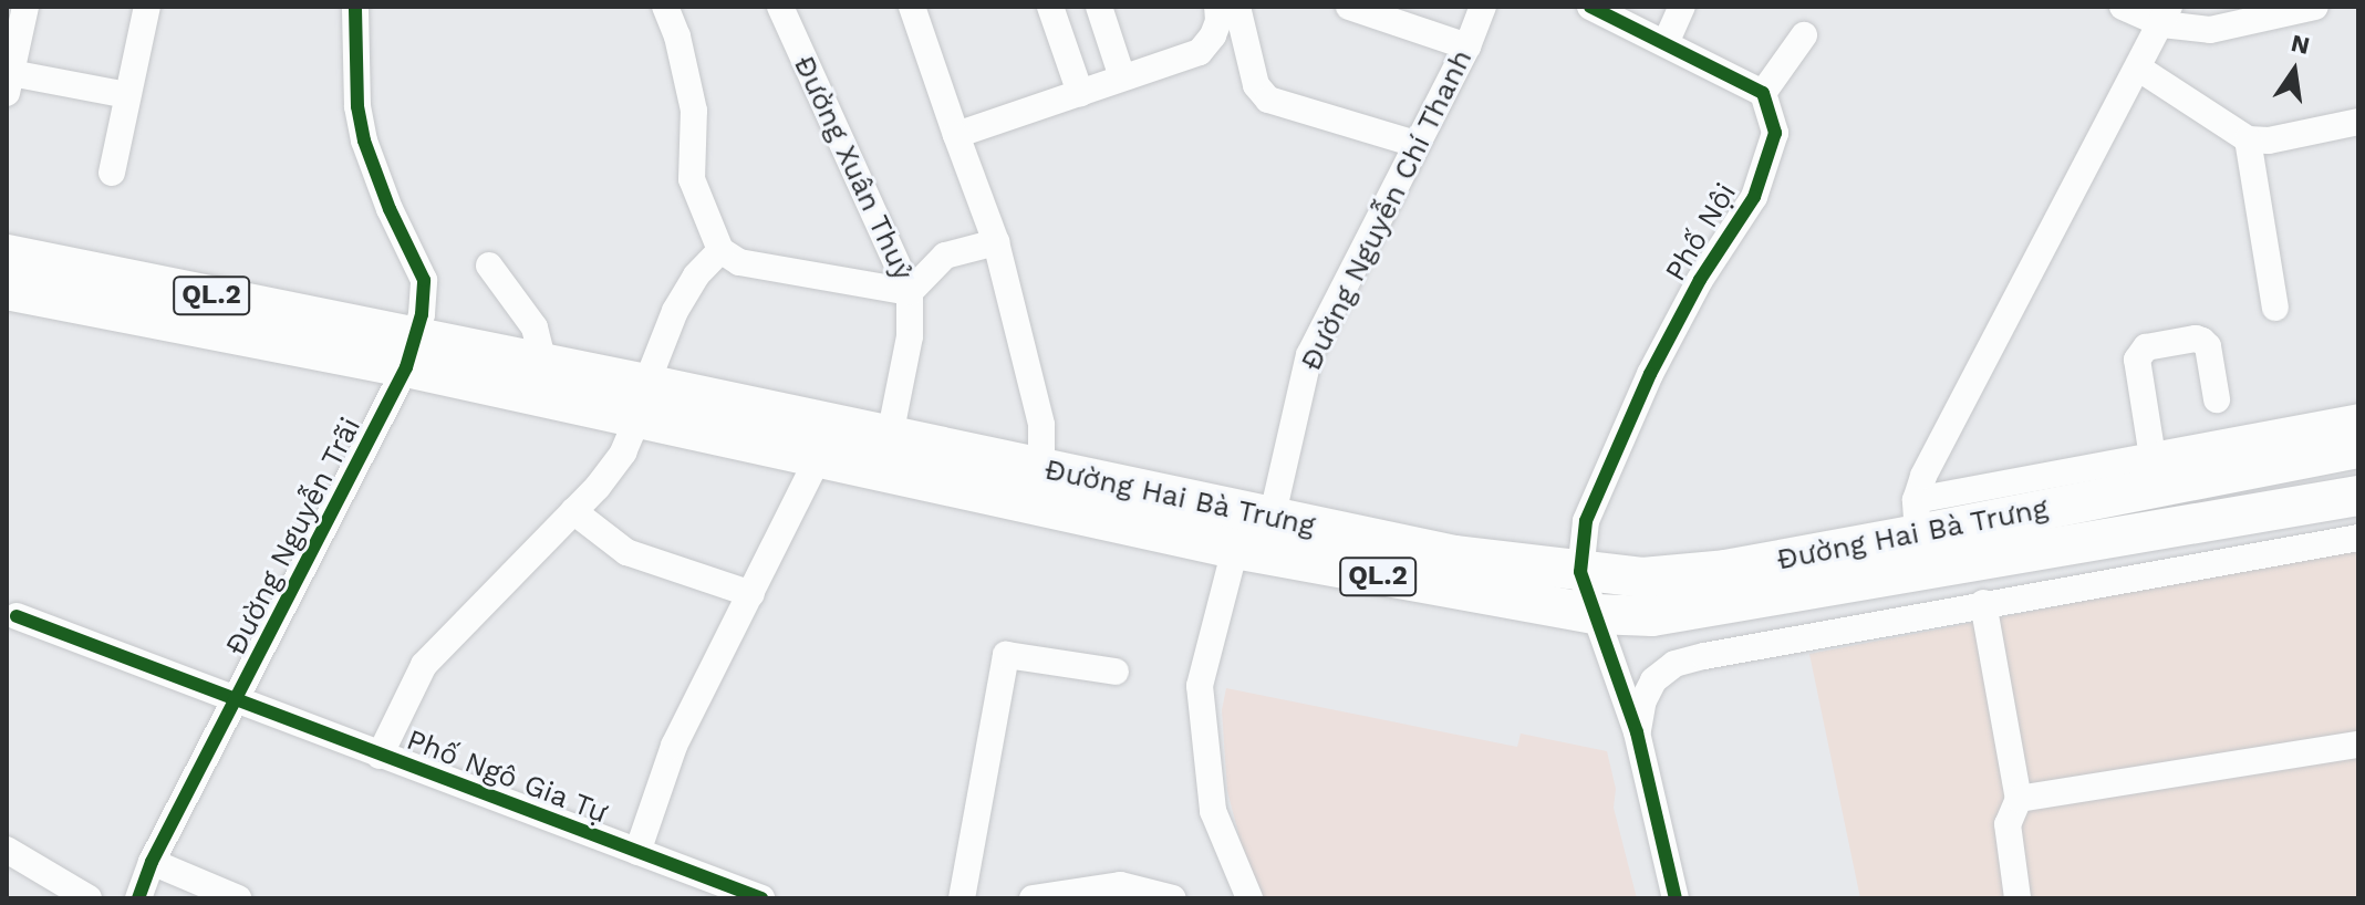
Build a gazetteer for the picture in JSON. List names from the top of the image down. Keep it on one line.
{"streets":{"highway":["QL.2","Đường Hai Bà Trưng"],"street":["Đường Xuân Thuỷ","Đường Nguyễn Chí Thanh","Phố Nội","Đường Nguyễn Trãi","Phố Ngô Gia Tự"]},"crossings":[["Đường Xuân Thuỷ","Đường Hai Bà Trưng"],["Đường Nguyễn Chí Thanh","Đường Hai Bà Trưng"],["Phố Nội","Đường Hai Bà Trưng"],["Đường Hai Bà Trưng","Đường Nguyễn Trãi"],["Đường Nguyễn Trãi","Phố Ngô Gia Tự"]],"north":"top"}
